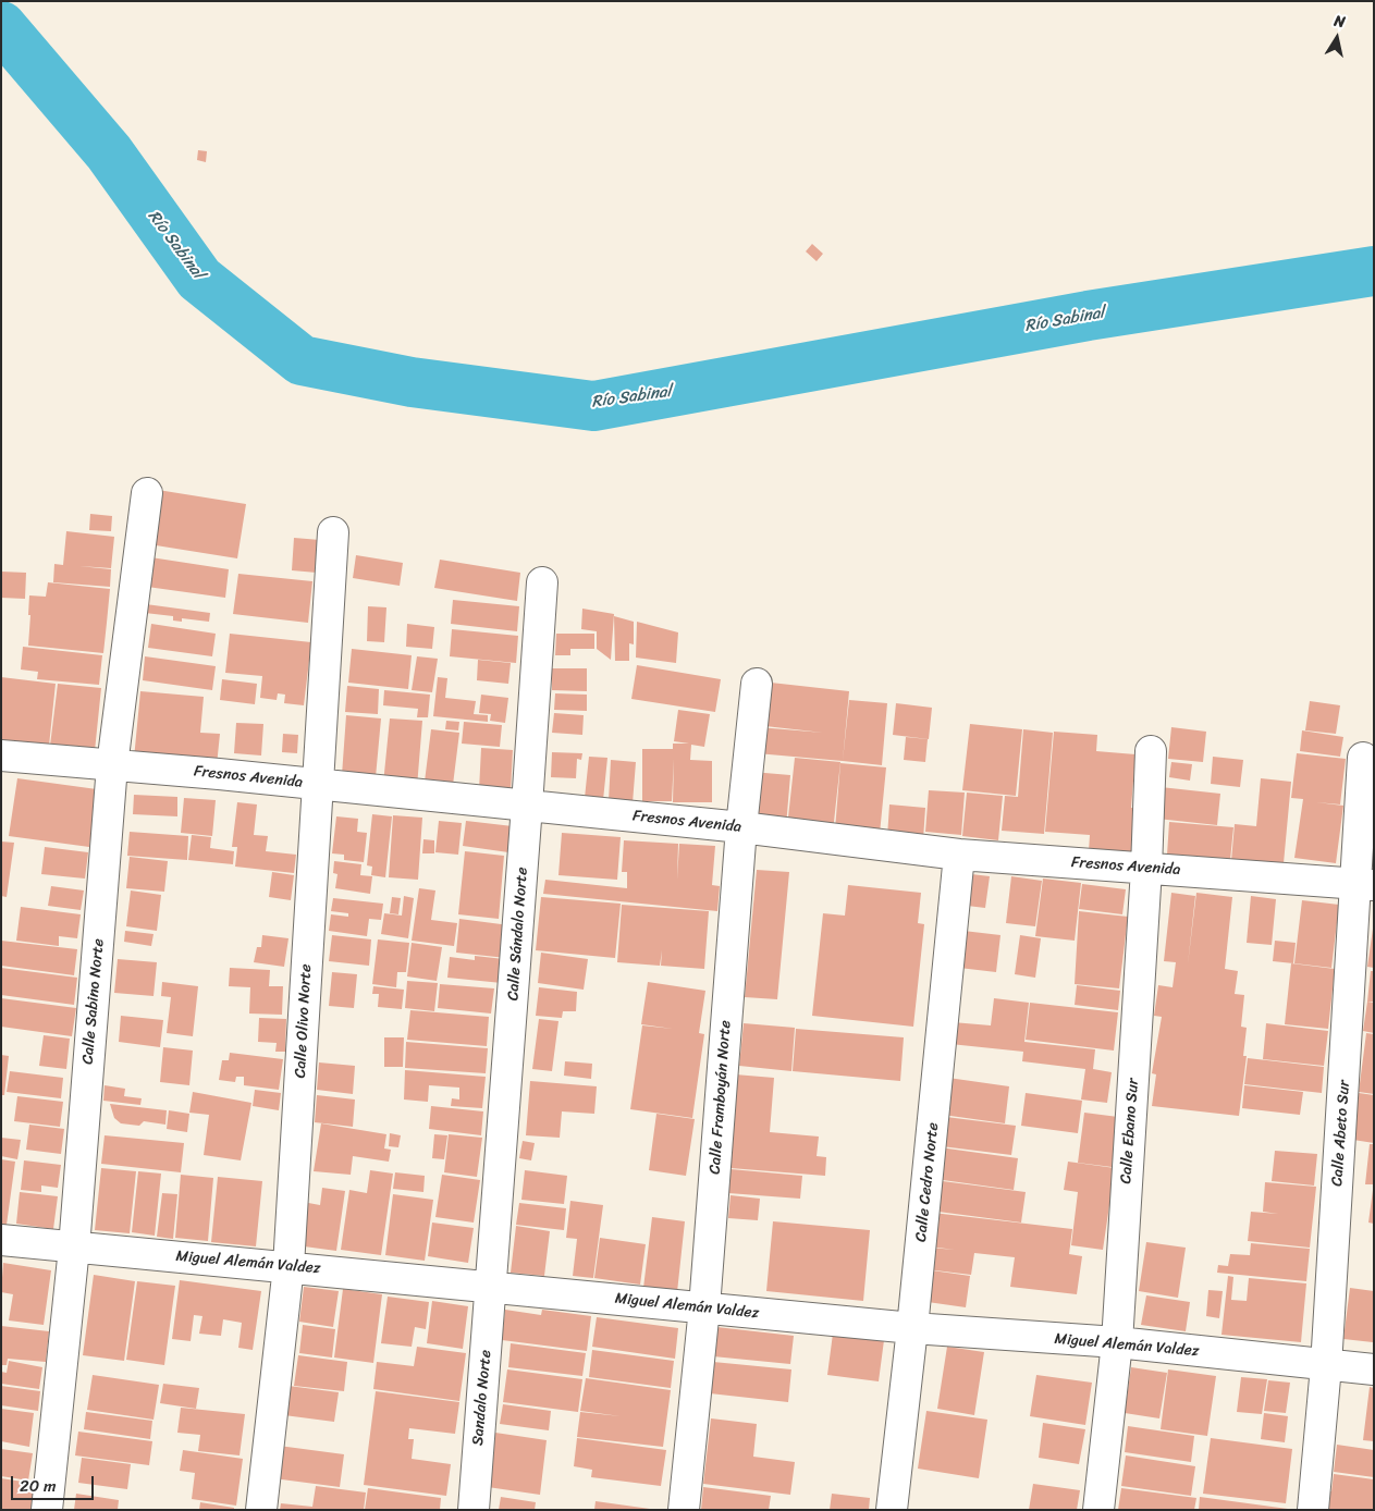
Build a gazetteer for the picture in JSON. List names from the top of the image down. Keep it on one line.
{"streets":{"street":["Fresnos Avenida","Calle Sándalo Norte","Calle Sabino Norte","Calle Olivo Norte","Calle Framboyán Norte","Calle Ebano Sur","Calle Abeto Sur","Calle Cedro Norte","Miguel Alemán Valdez","Sandalo Norte"]},"crossings":[["Fresnos Avenida","Calle Sándalo Norte"],["Fresnos Avenida","Calle Sabino Norte"],["Fresnos Avenida","Calle Olivo Norte"],["Fresnos Avenida","Calle Framboyán Norte"],["Fresnos Avenida","Calle Ebano Sur"],["Fresnos Avenida","Calle Abeto Sur"],["Fresnos Avenida","Calle Cedro Norte"],["Calle Sándalo Norte","Miguel Alemán Valdez"],["Calle Sándalo Norte","Sandalo Norte"],["Calle Sabino Norte","Miguel Alemán Valdez"],["Calle Olivo Norte","Miguel Alemán Valdez"],["Calle Framboyán Norte","Miguel Alemán Valdez"],["Calle Ebano Sur","Miguel Alemán Valdez"],["Calle Abeto Sur","Miguel Alemán Valdez"],["Calle Cedro Norte","Miguel Alemán Valdez"],["Miguel Alemán Valdez","Sandalo Norte"]],"water":["Río Sabinal"],"scale_bar":"20 m","north":"top"}
